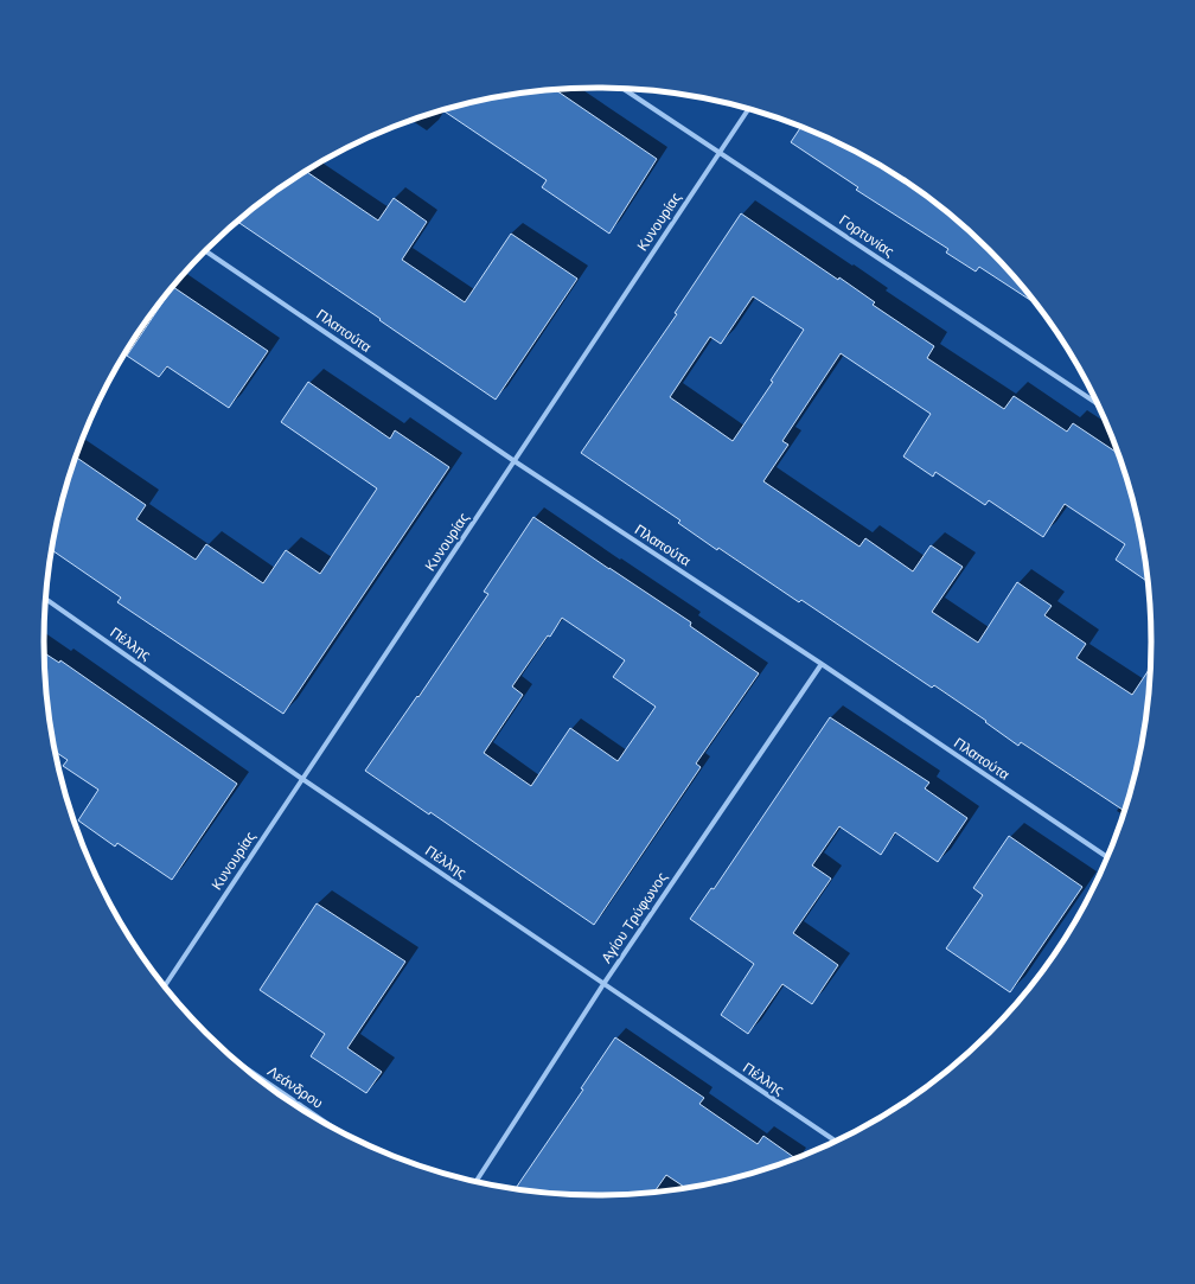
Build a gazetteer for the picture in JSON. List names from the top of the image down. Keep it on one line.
{"streets":{"street":["Κυνουρίας","Γορτυνίας","Πλαπούτα","Πέλλης","Αγίου Τρύφωνος","Λεάνδρου"]},"crossings":[["Κυνουρίας","Γορτυνίας"],["Κυνουρίας","Πλαπούτα"],["Κυνουρίας","Πέλλης"],["Πλαπούτα","Αγίου Τρύφωνος"],["Πέλλης","Αγίου Τρύφωνος"]]}
